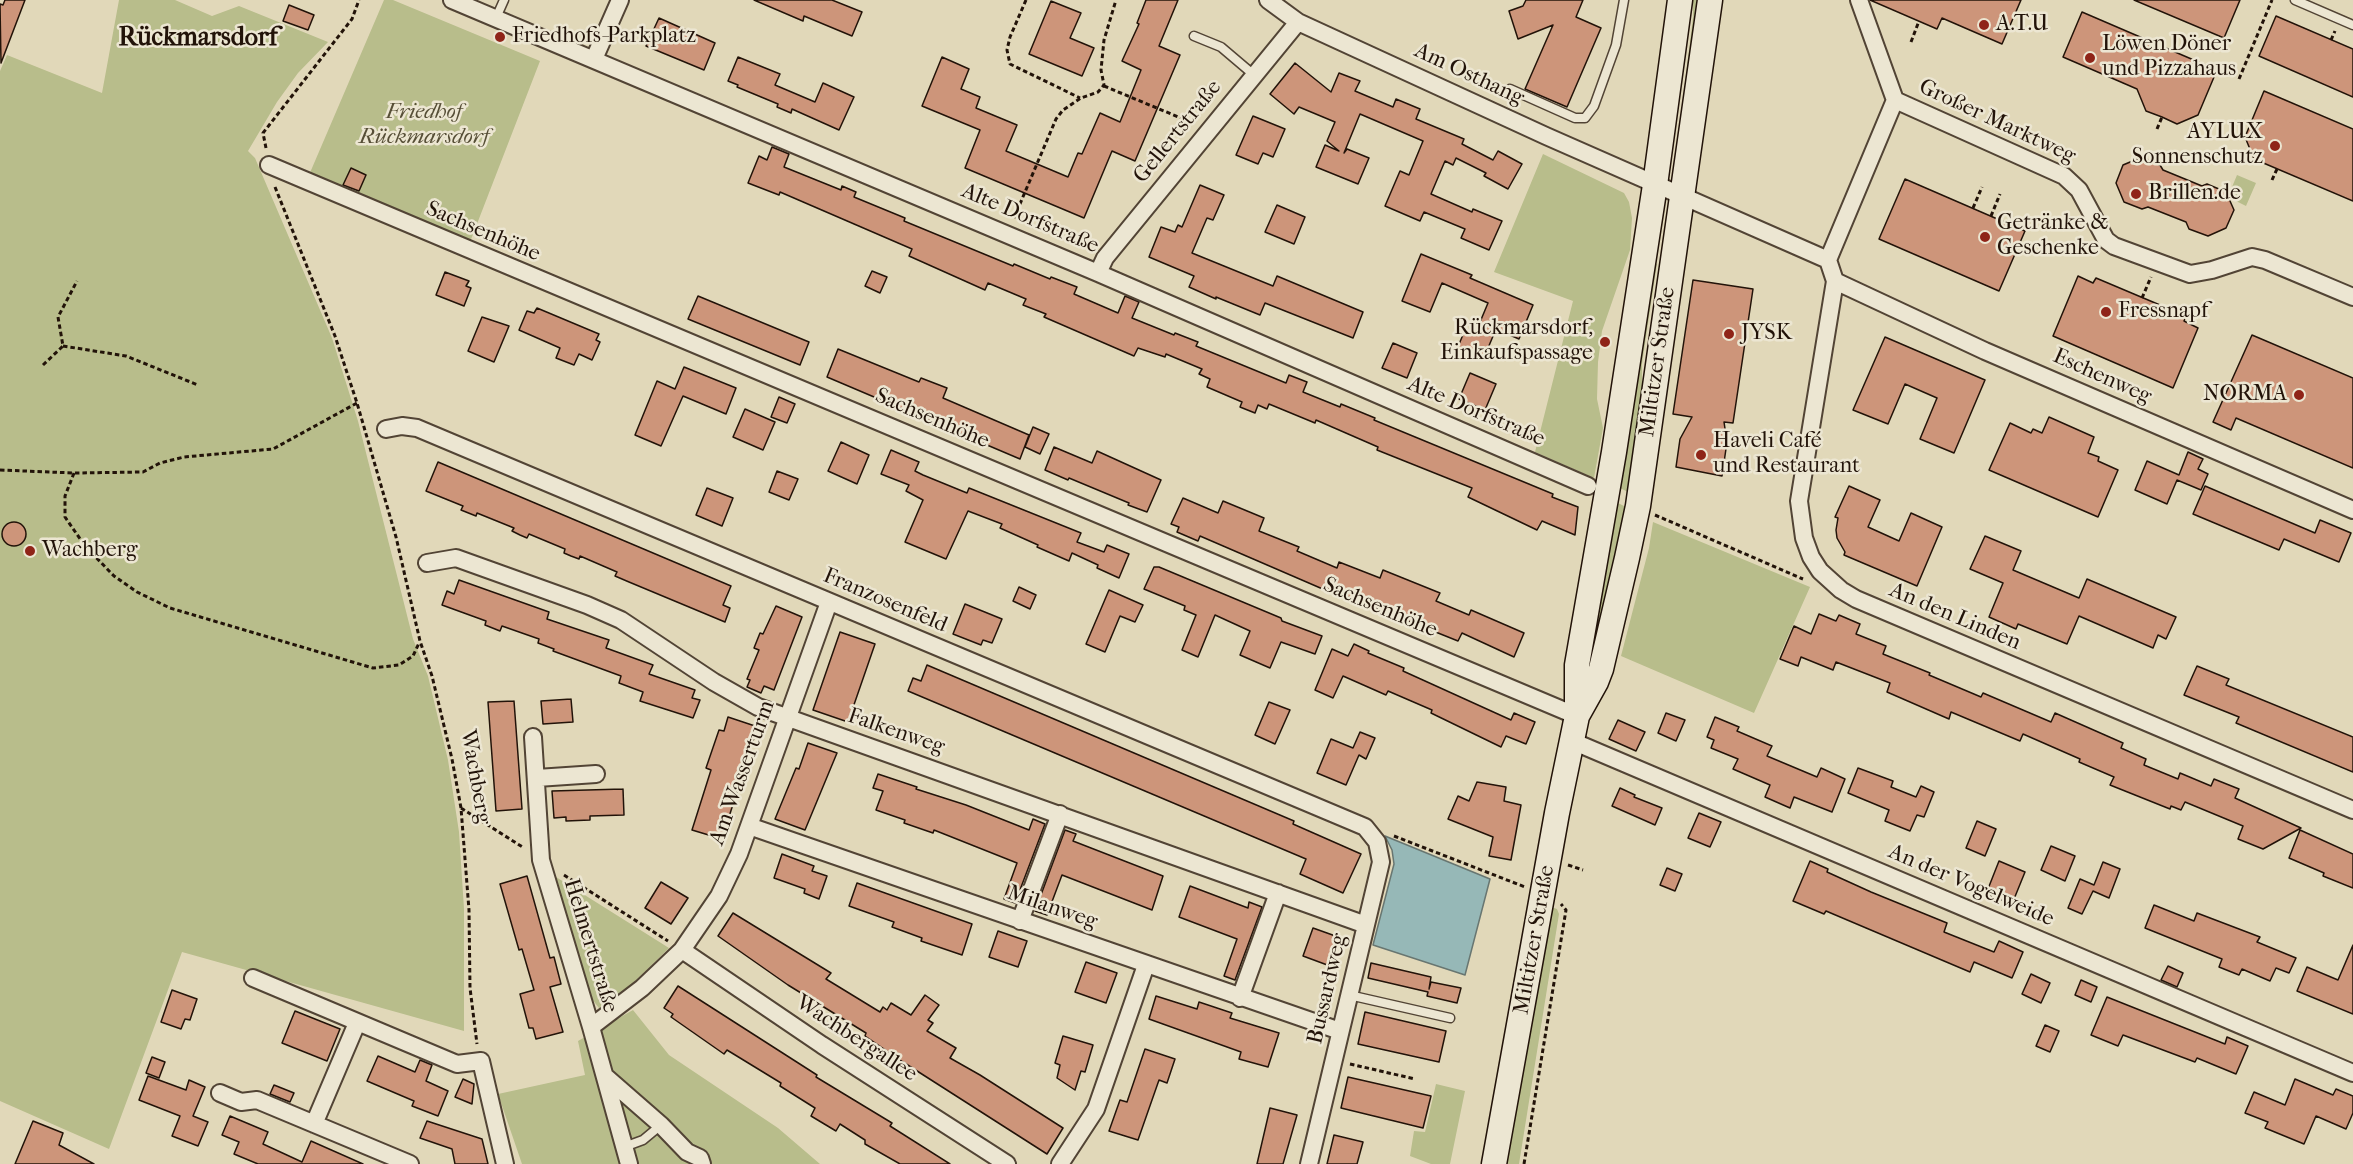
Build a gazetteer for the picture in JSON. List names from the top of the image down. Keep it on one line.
{"streets":{"street":["Am Osthang","Großer Marktweg","Gellertstraße","Alte Dorfstraße","Sachsenhöhe","Miltitzer Straße","Eschenweg","Franzosenfeld","An den Linden","Falkenweg","Am Wasserturm","An der Vogelweide","Milanweg","Helmertstraße","Bussardweg","Wachbergallee"],"path":["Wachberg"]},"crossings":[["Am Osthang","Großer Marktweg"],["Am Osthang","Gellertstraße"],["Am Osthang","Miltitzer Straße"],["Gellertstraße","Alte Dorfstraße"],["Sachsenhöhe","Miltitzer Straße"],["Sachsenhöhe","Wachberg"],["Miltitzer Straße","An der Vogelweide"],["Eschenweg","An den Linden"],["Franzosenfeld","Am Wasserturm"],["Franzosenfeld","Bussardweg"],["Falkenweg","Am Wasserturm"],["Falkenweg","Bussardweg"],["Am Wasserturm","Milanweg"],["Am Wasserturm","Helmertstraße"],["Am Wasserturm","Wachbergallee"],["Milanweg","Bussardweg"]],"districts":["Rückmarsdorf"],"parks":["Friedhof Rückmarsdorf"],"places":["A.T.U","Friedhofs-Parkplatz","Löwen Döner und Pizzahaus","AYLUX Sonnenschutz","Brillen.de","Getränke & Geschenke","Fressnapf","JYSK","Rückmarsdorf, Einkaufspassage","NORMA","Haveli Café und Restaurant","Wachberg"]}
